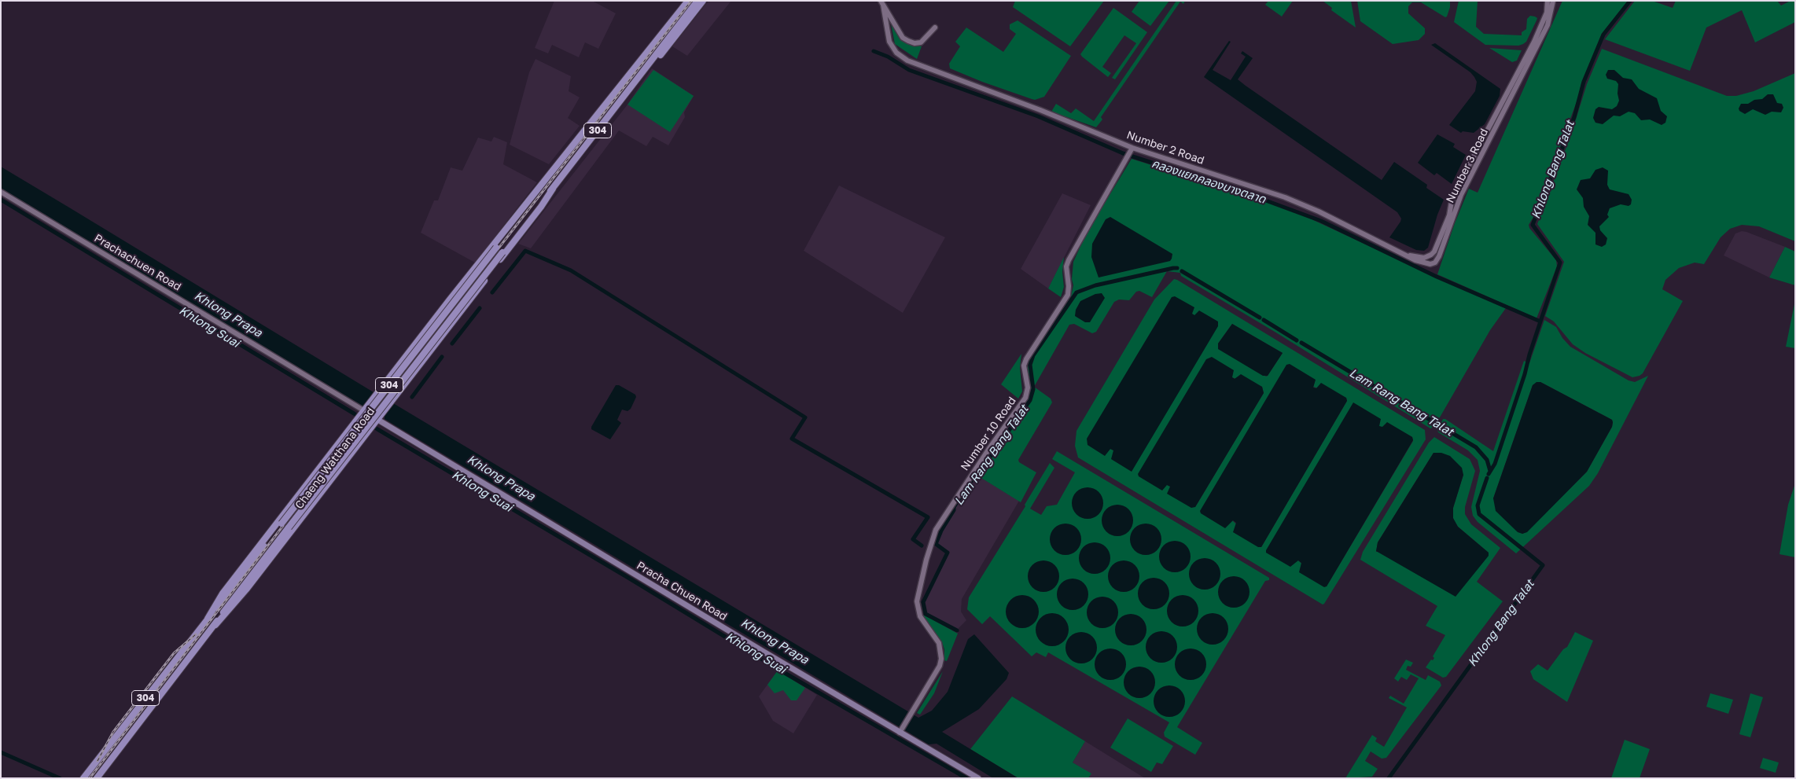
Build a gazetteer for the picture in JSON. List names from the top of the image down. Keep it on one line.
{"streets":{"main road":["304","Chaeng Watthana Road","Pracha Chuen Road"],"street":["Number 2 Road","Number 3 Road","Prachachuen Road","Number 10 Road"]},"crossings":[["Number 2 Road","Number 3 Road"],["Number 2 Road","Number 10 Road"],["Prachachuen Road","Chaeng Watthana Road"],["Number 10 Road","Pracha Chuen Road"],["Chaeng Watthana Road","Pracha Chuen Road"]],"water":["Khlong Bang Talat","คลองแยกคลองบางตลาด","Khlong Prapa","Khlong Suai","Lam Rang Bang Talat"]}
